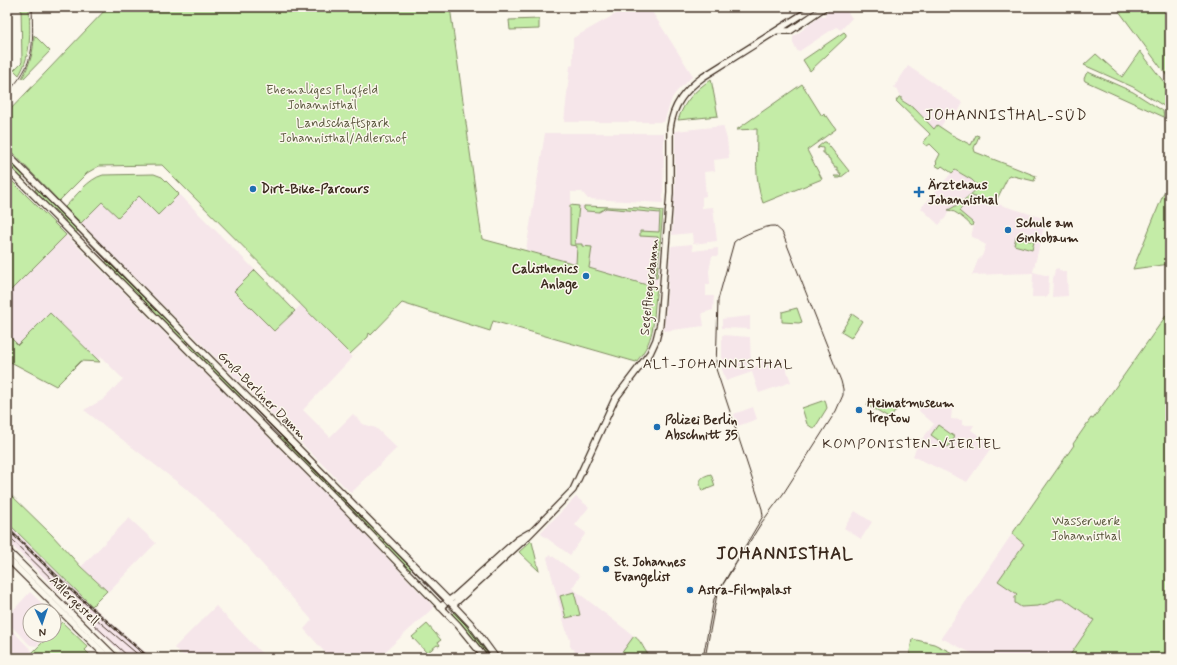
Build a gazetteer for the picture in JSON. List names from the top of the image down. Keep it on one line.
{"streets":{"main road":["Segelfliegerdamm","Groß-Berliner Damm","Adlergestell"]},"crossings":[["Segelfliegerdamm","Groß-Berliner Damm"]],"districts":["JOHANNISTHAL-SÜD","ALT-JOHANNISTHAL","KOMPONISTEN-VIERTEL","JOHANNISTHAL"],"parks":["Ehemaliges Flugfeld Johannisthal","Landschaftspark Johannisthal/Adlershof","Wasserwerk Johannisthal"],"places":{"other":["Dirt-Bike-Parcours","Schule am Ginkobaum","Calisthenics Anlage","Heimatmuseum Treptow","Polizei Berlin Abschnitt 35","St. Johannes Evangelist","Astra-Filmpalast"],"health":["Ärztehaus Johannisthal"]},"north":"bottom"}
